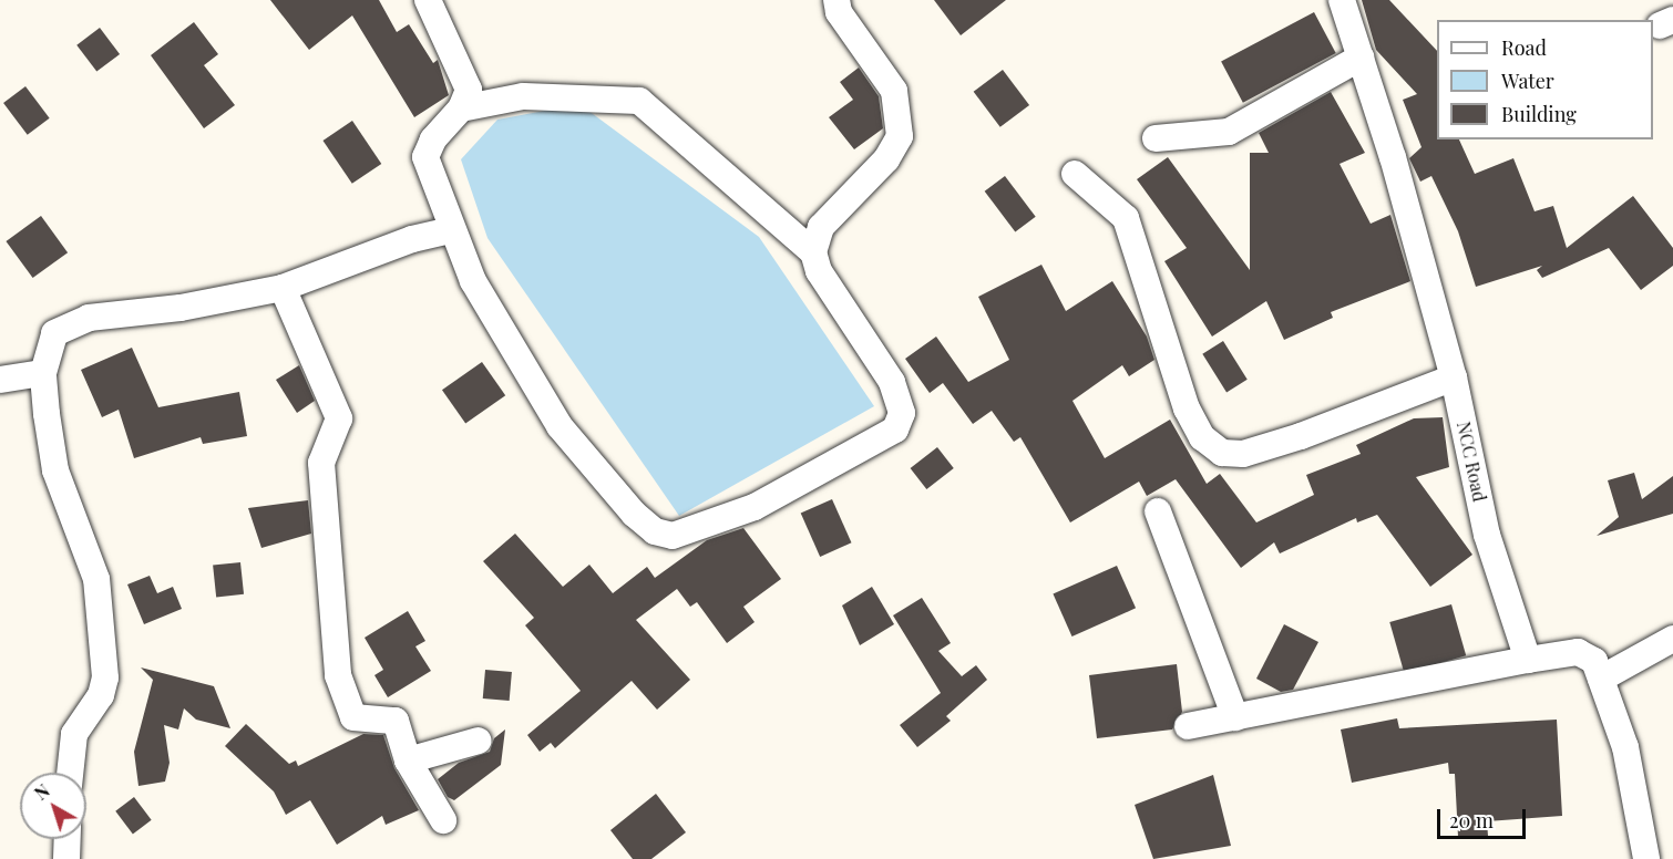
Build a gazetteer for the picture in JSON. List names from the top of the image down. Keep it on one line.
{"streets":{"street":["NCC Road"]},"legend":["Road","Water","Building"],"scale_bar":"20 m","north":"top left"}
